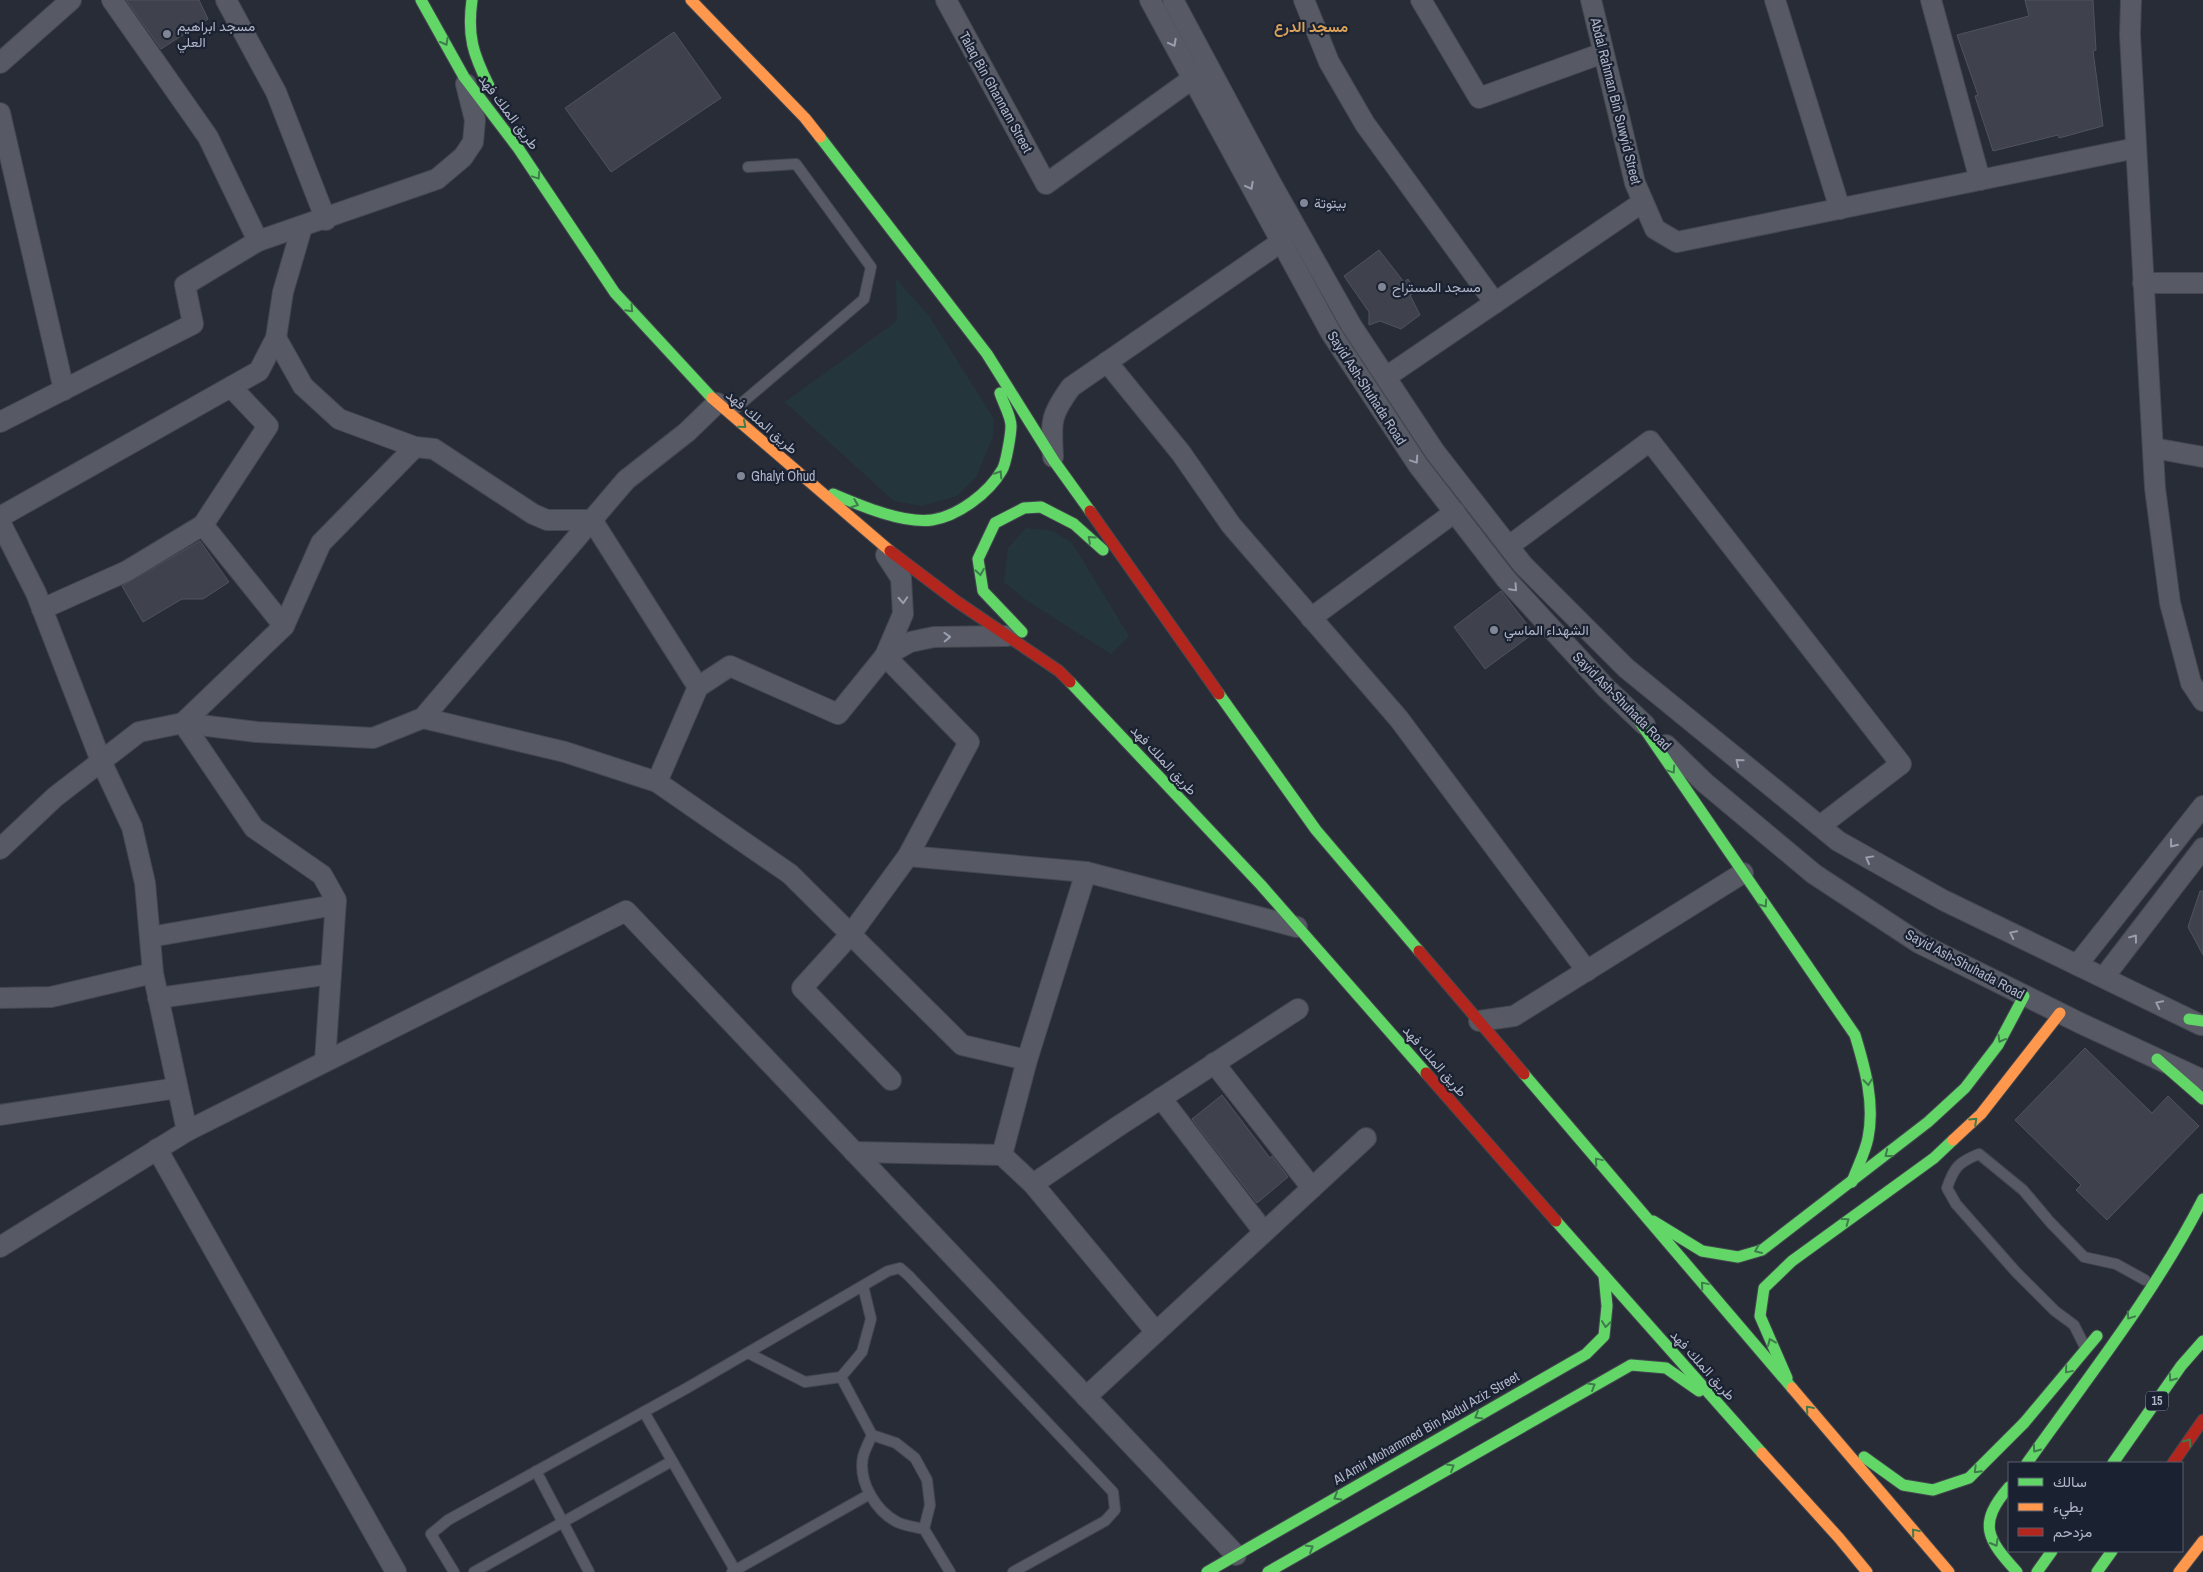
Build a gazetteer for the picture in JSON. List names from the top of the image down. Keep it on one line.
{"streets":{"main road":["طريق الملك فهد","15","Al Amir Mohammed Bin Abdul Aziz Street"],"street":["Talaq Bin Ghannam Street","Abdal Rahman Bin Suwyid Street","Sayid Ash-Shuhada Road"]},"crossings":[["Talaq Bin Ghannam Street","Sayid Ash-Shuhada Road"],["طريق الملك فهد","Al Amir Mohammed Bin Abdul Aziz Street"]],"one_way":["Al Amir Mohammed Bin Abdul Aziz Street"],"districts":["مسجد الدرع"],"places":["مسجد ابراهيم العلي","بيتوتة","مسجد المستراح","Ghalyt Ohud","الشهداء الماسي"],"legend":["سالك","بطيء","مزدحم"]}
